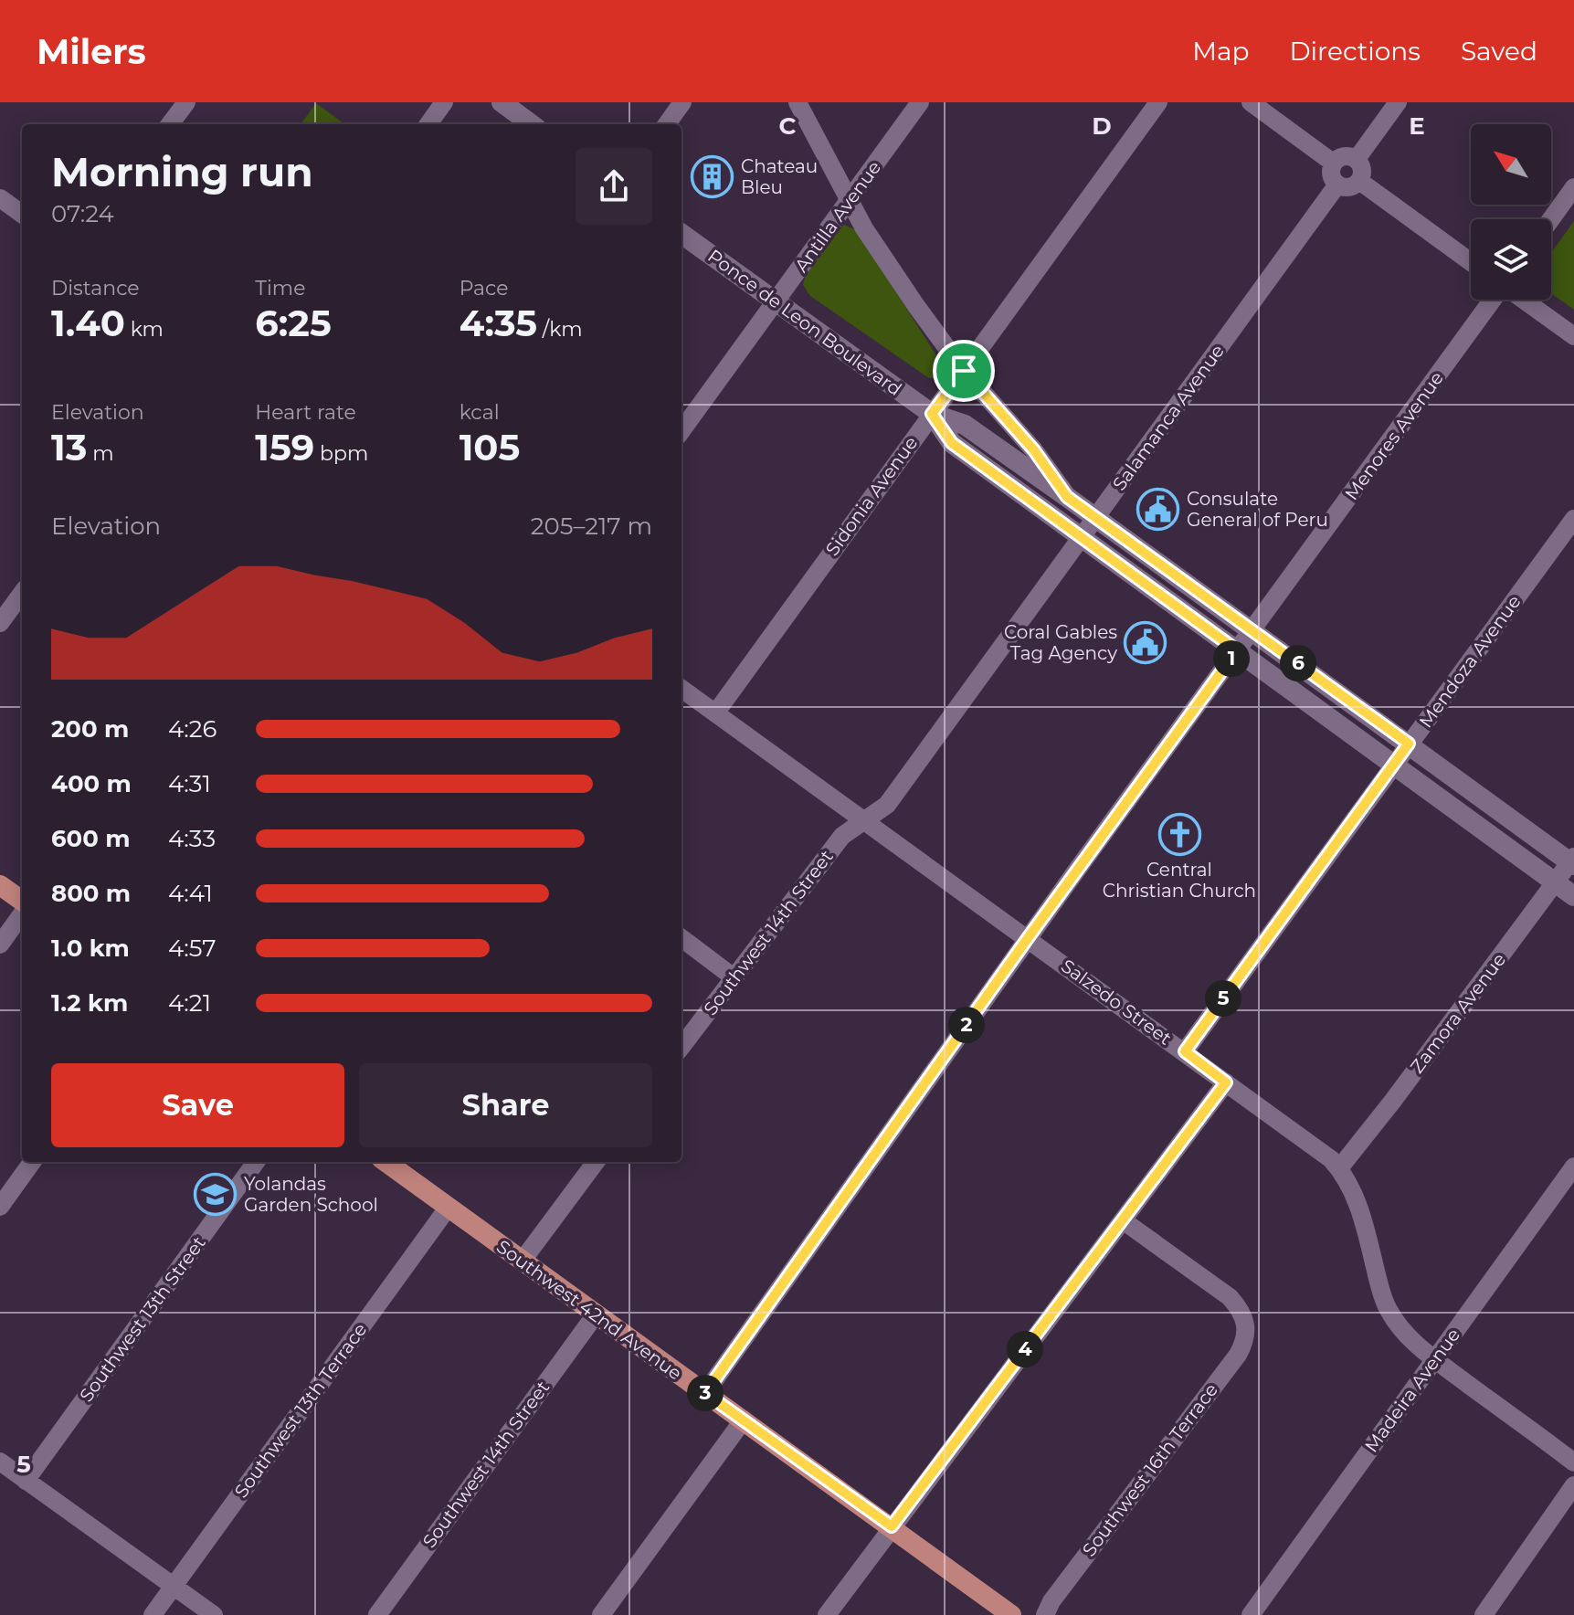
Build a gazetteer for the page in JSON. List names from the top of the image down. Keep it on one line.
{"streets":{"main road":["Southwest 42nd Avenue"],"street":["Antilla Avenue","Ponce de Leon Boulevard","Salamanca Avenue","Menores Avenue","Sidonia Avenue","Mendoza Avenue","Southwest 14th Street","Salzedo Street","Zamora Avenue","Southwest 13th Street","Madeira Avenue","Southwest 13th Terrace","Southwest 16th Terrace"]},"crossings":[["Antilla Avenue","Ponce de Leon Boulevard"],["Ponce de Leon Boulevard","Salamanca Avenue"],["Ponce de Leon Boulevard","Menores Avenue"],["Ponce de Leon Boulevard","Sidonia Avenue"],["Ponce de Leon Boulevard","Mendoza Avenue"],["Ponce de Leon Boulevard","Zamora Avenue"],["Salamanca Avenue","Southwest 14th Street"],["Salamanca Avenue","Salzedo Street"],["Menores Avenue","Salzedo Street"],["Menores Avenue","Southwest 42nd Avenue"],["Sidonia Avenue","Salzedo Street"],["Mendoza Avenue","Salzedo Street"],["Southwest 14th Street","Salzedo Street"],["Southwest 14th Street","Southwest 42nd Avenue"],["Salzedo Street","Zamora Avenue"],["Salzedo Street","Madeira Avenue"],["Southwest 42nd Avenue","Southwest 13th Terrace"]],"places":{"building":["Chateau Bleu"],"public building":["Consulate General of Peru","Coral Gables Tag Agency"],"church":["Central Christian Church"],"school or university":["Yolandas Garden School"]},"north":"top left","page":{"header":"Milers","nav":["Map","Directions","Saved"],"heading":["Morning run","07:24"],"stats":[["Distance","1.40 km"],["Time","6:25"],["Pace","4:35 /km"],["Elevation","13 m"],["Heart rate","159 bpm"],["kcal","105"]],"chart":["Elevation","205–217 m"],"pins":["1","6","5","2","4","3"],"list":[{"name":"200 m","note":"4:26"},{"name":"400 m","note":"4:31"},{"name":"600 m","note":"4:33"},{"name":"800 m","note":"4:41"},{"name":"1.0 km","note":"4:57"},{"name":"1.2 km","note":"4:21"}],"buttons":["Save","Share"]},"grid":{"columns":["C","D","E"],"rows":["5"]}}
